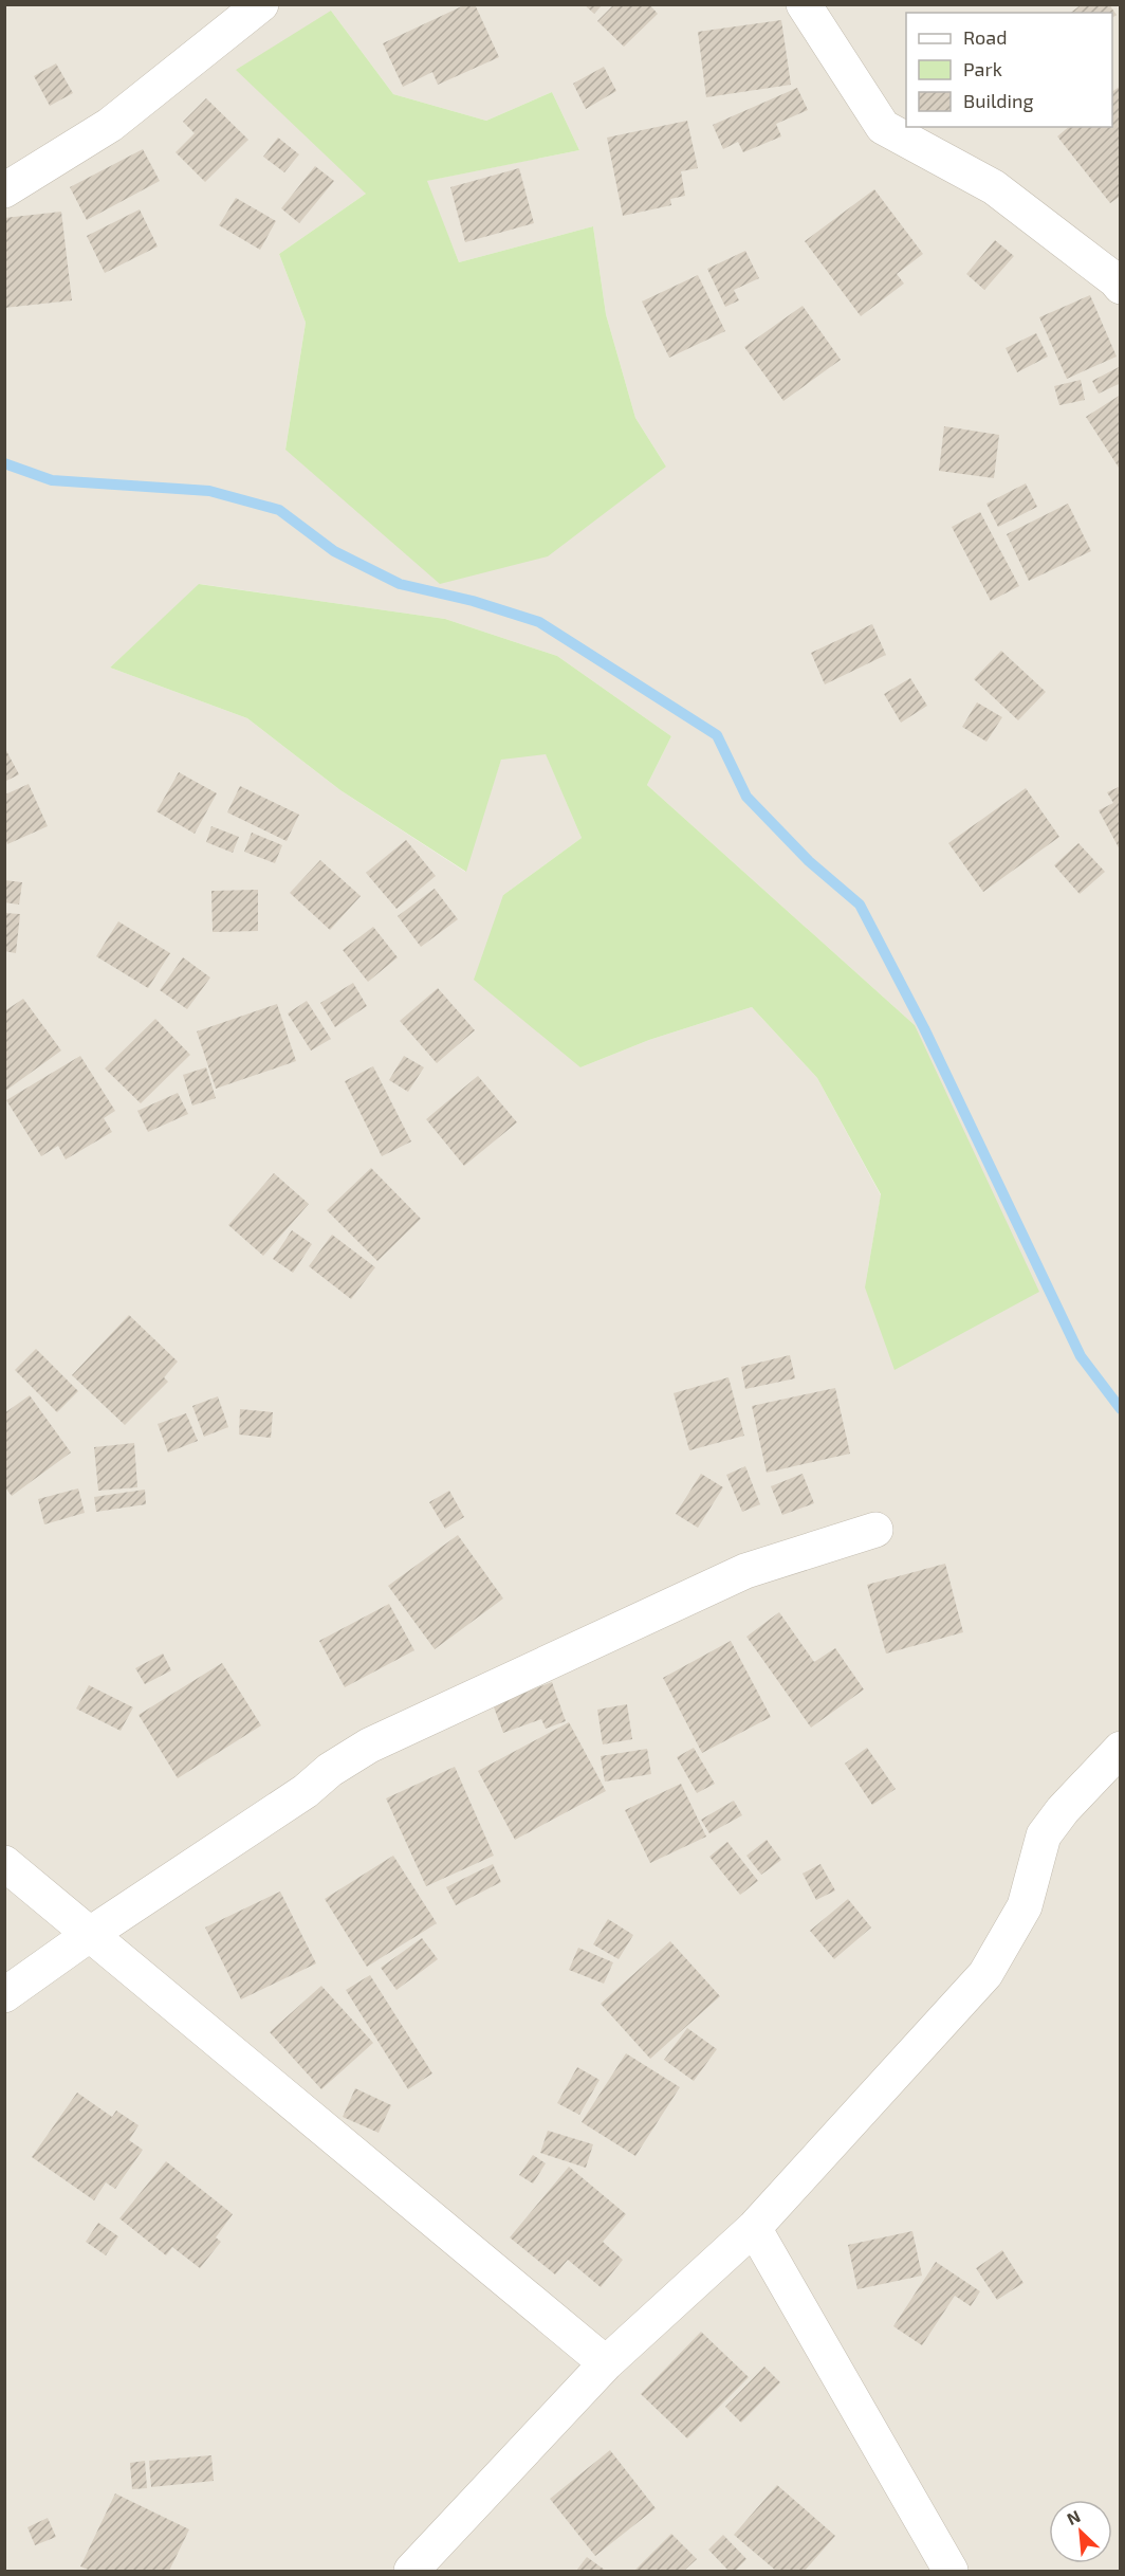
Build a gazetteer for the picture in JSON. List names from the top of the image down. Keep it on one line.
{"legend":["Road","Park","Building"],"north":"top left"}
